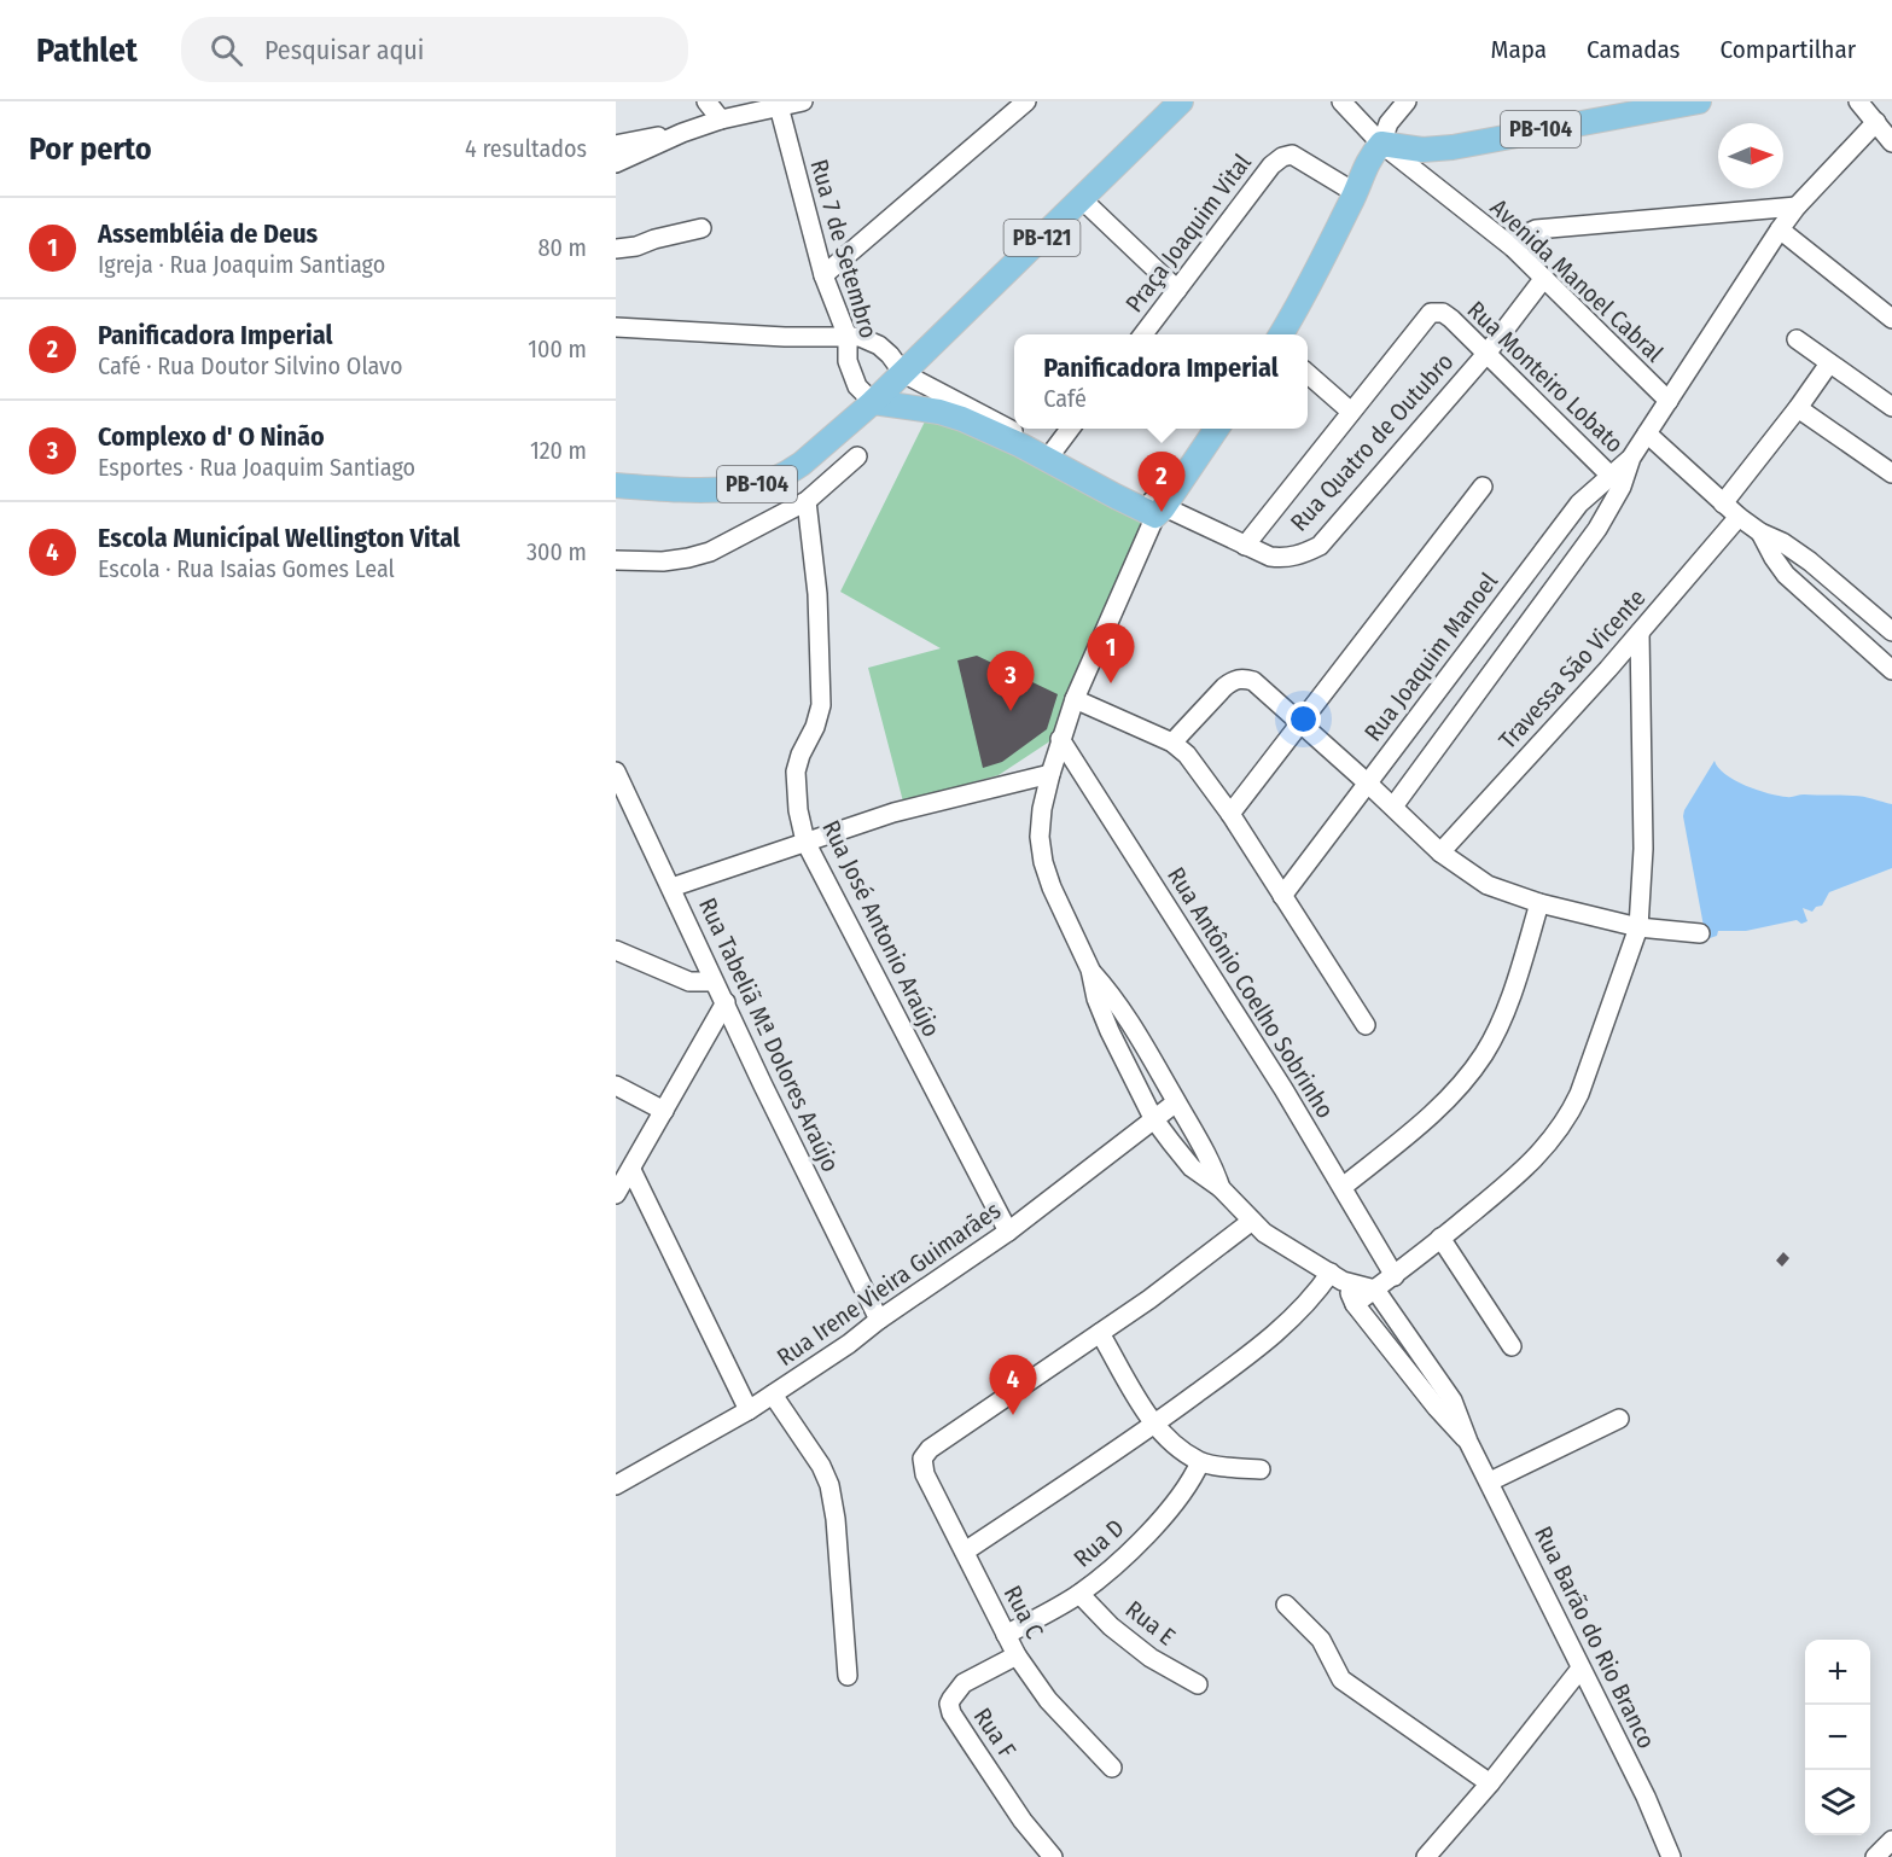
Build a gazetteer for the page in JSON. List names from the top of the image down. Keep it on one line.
{"streets":{"main road":["PB-104","PB-121"],"street":["Praça Joaquim Vital","Rua 7 de Setembro","Avenida Manoel Cabral","Rua Monteiro Lobato","Rua Quatro de Outubro","Rua Joaquim Manoel","Travessa São Vicente","Rua José Antonio Araújo","Rua Antônio Coelho Sobrinho","Rua Tabeliã Mª Dolores Araújo","Rua Irene Vieira Guimarães","Rua D","Rua C","Rua E","Rua Barão do Rio Branco","Rua F"]},"crossings":[["PB-104","PB-121"],["PB-104","Rua 7 de Setembro"],["PB-104","Avenida Manoel Cabral"],["PB-121","Rua 7 de Setembro"],["PB-121","Rua Quatro de Outubro"],["Avenida Manoel Cabral","Rua Quatro de Outubro"],["Avenida Manoel Cabral","Rua Joaquim Manoel"],["Rua Monteiro Lobato","Rua Quatro de Outubro"],["Rua Monteiro Lobato","Rua Joaquim Manoel"],["Rua José Antonio Araújo","Rua Irene Vieira Guimarães"],["Rua Tabeliã Mª Dolores Araújo","Rua Irene Vieira Guimarães"],["Rua D","Rua C"],["Rua D","Rua E"],["Rua C","Rua F"]],"north":"right","page":{"header":"Pathlet","search":"Pesquisar aqui","nav":["Mapa","Camadas","Compartilhar"],"heading":["Por perto","4 resultados"],"list":[{"mark":"1","name":"Assembléia de Deus","note":"Igreja · Rua Joaquim Santiago","value":"80 m"},{"mark":"2","name":"Panificadora Imperial","note":"Café · Rua Doutor Silvino Olavo","value":"100 m"},{"mark":"3","name":"Complexo d' O Ninão","note":"Esportes · Rua Joaquim Santiago","value":"120 m"},{"mark":"4","name":"Escola Municípal Wellington Vital","note":"Escola · Rua Isaias Gomes Leal","value":"300 m"}],"popup":["Panificadora Imperial","Café"],"pins":["2","1","3","4"],"map_buttons":["+","−"]}}
